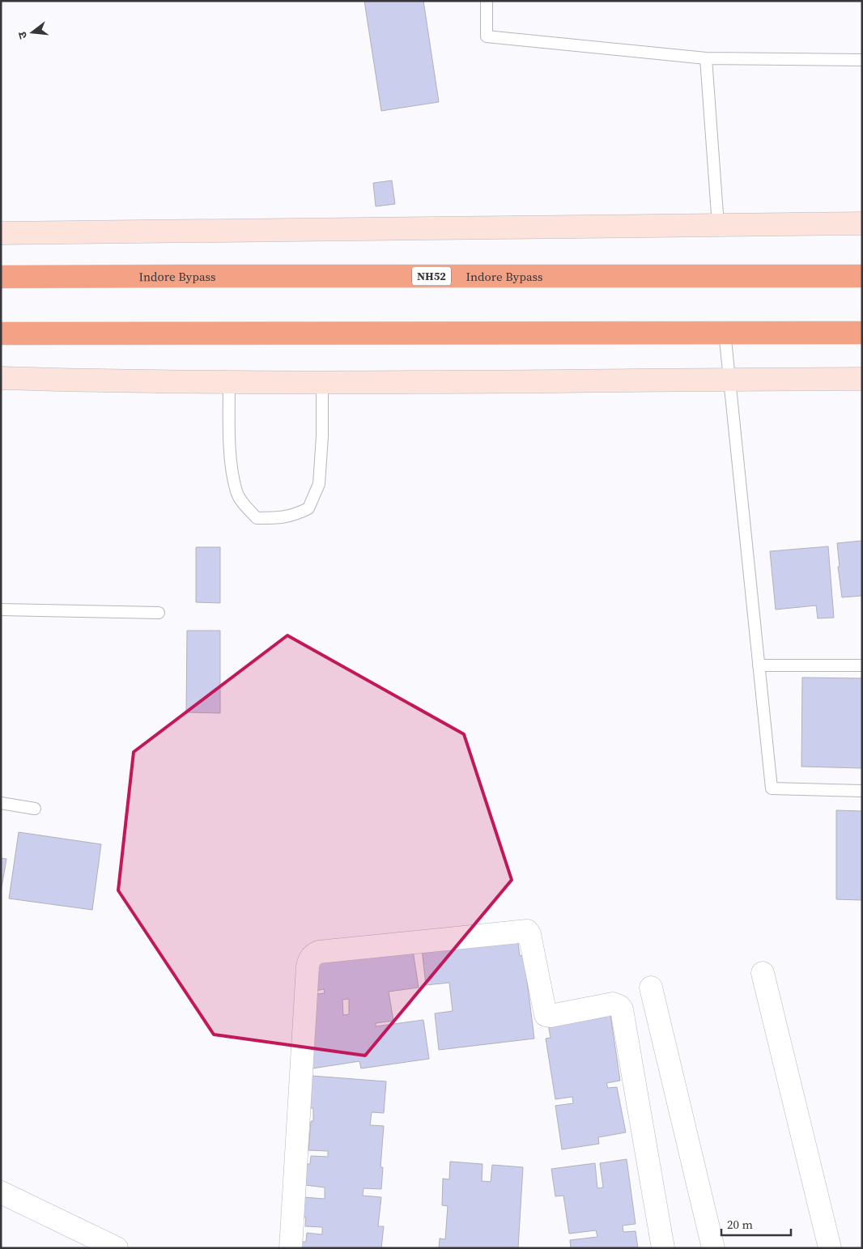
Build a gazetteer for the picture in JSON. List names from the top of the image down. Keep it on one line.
{"streets":{"highway":["Indore Bypass","NH52"]},"scale_bar":"20 m","north":"left"}
